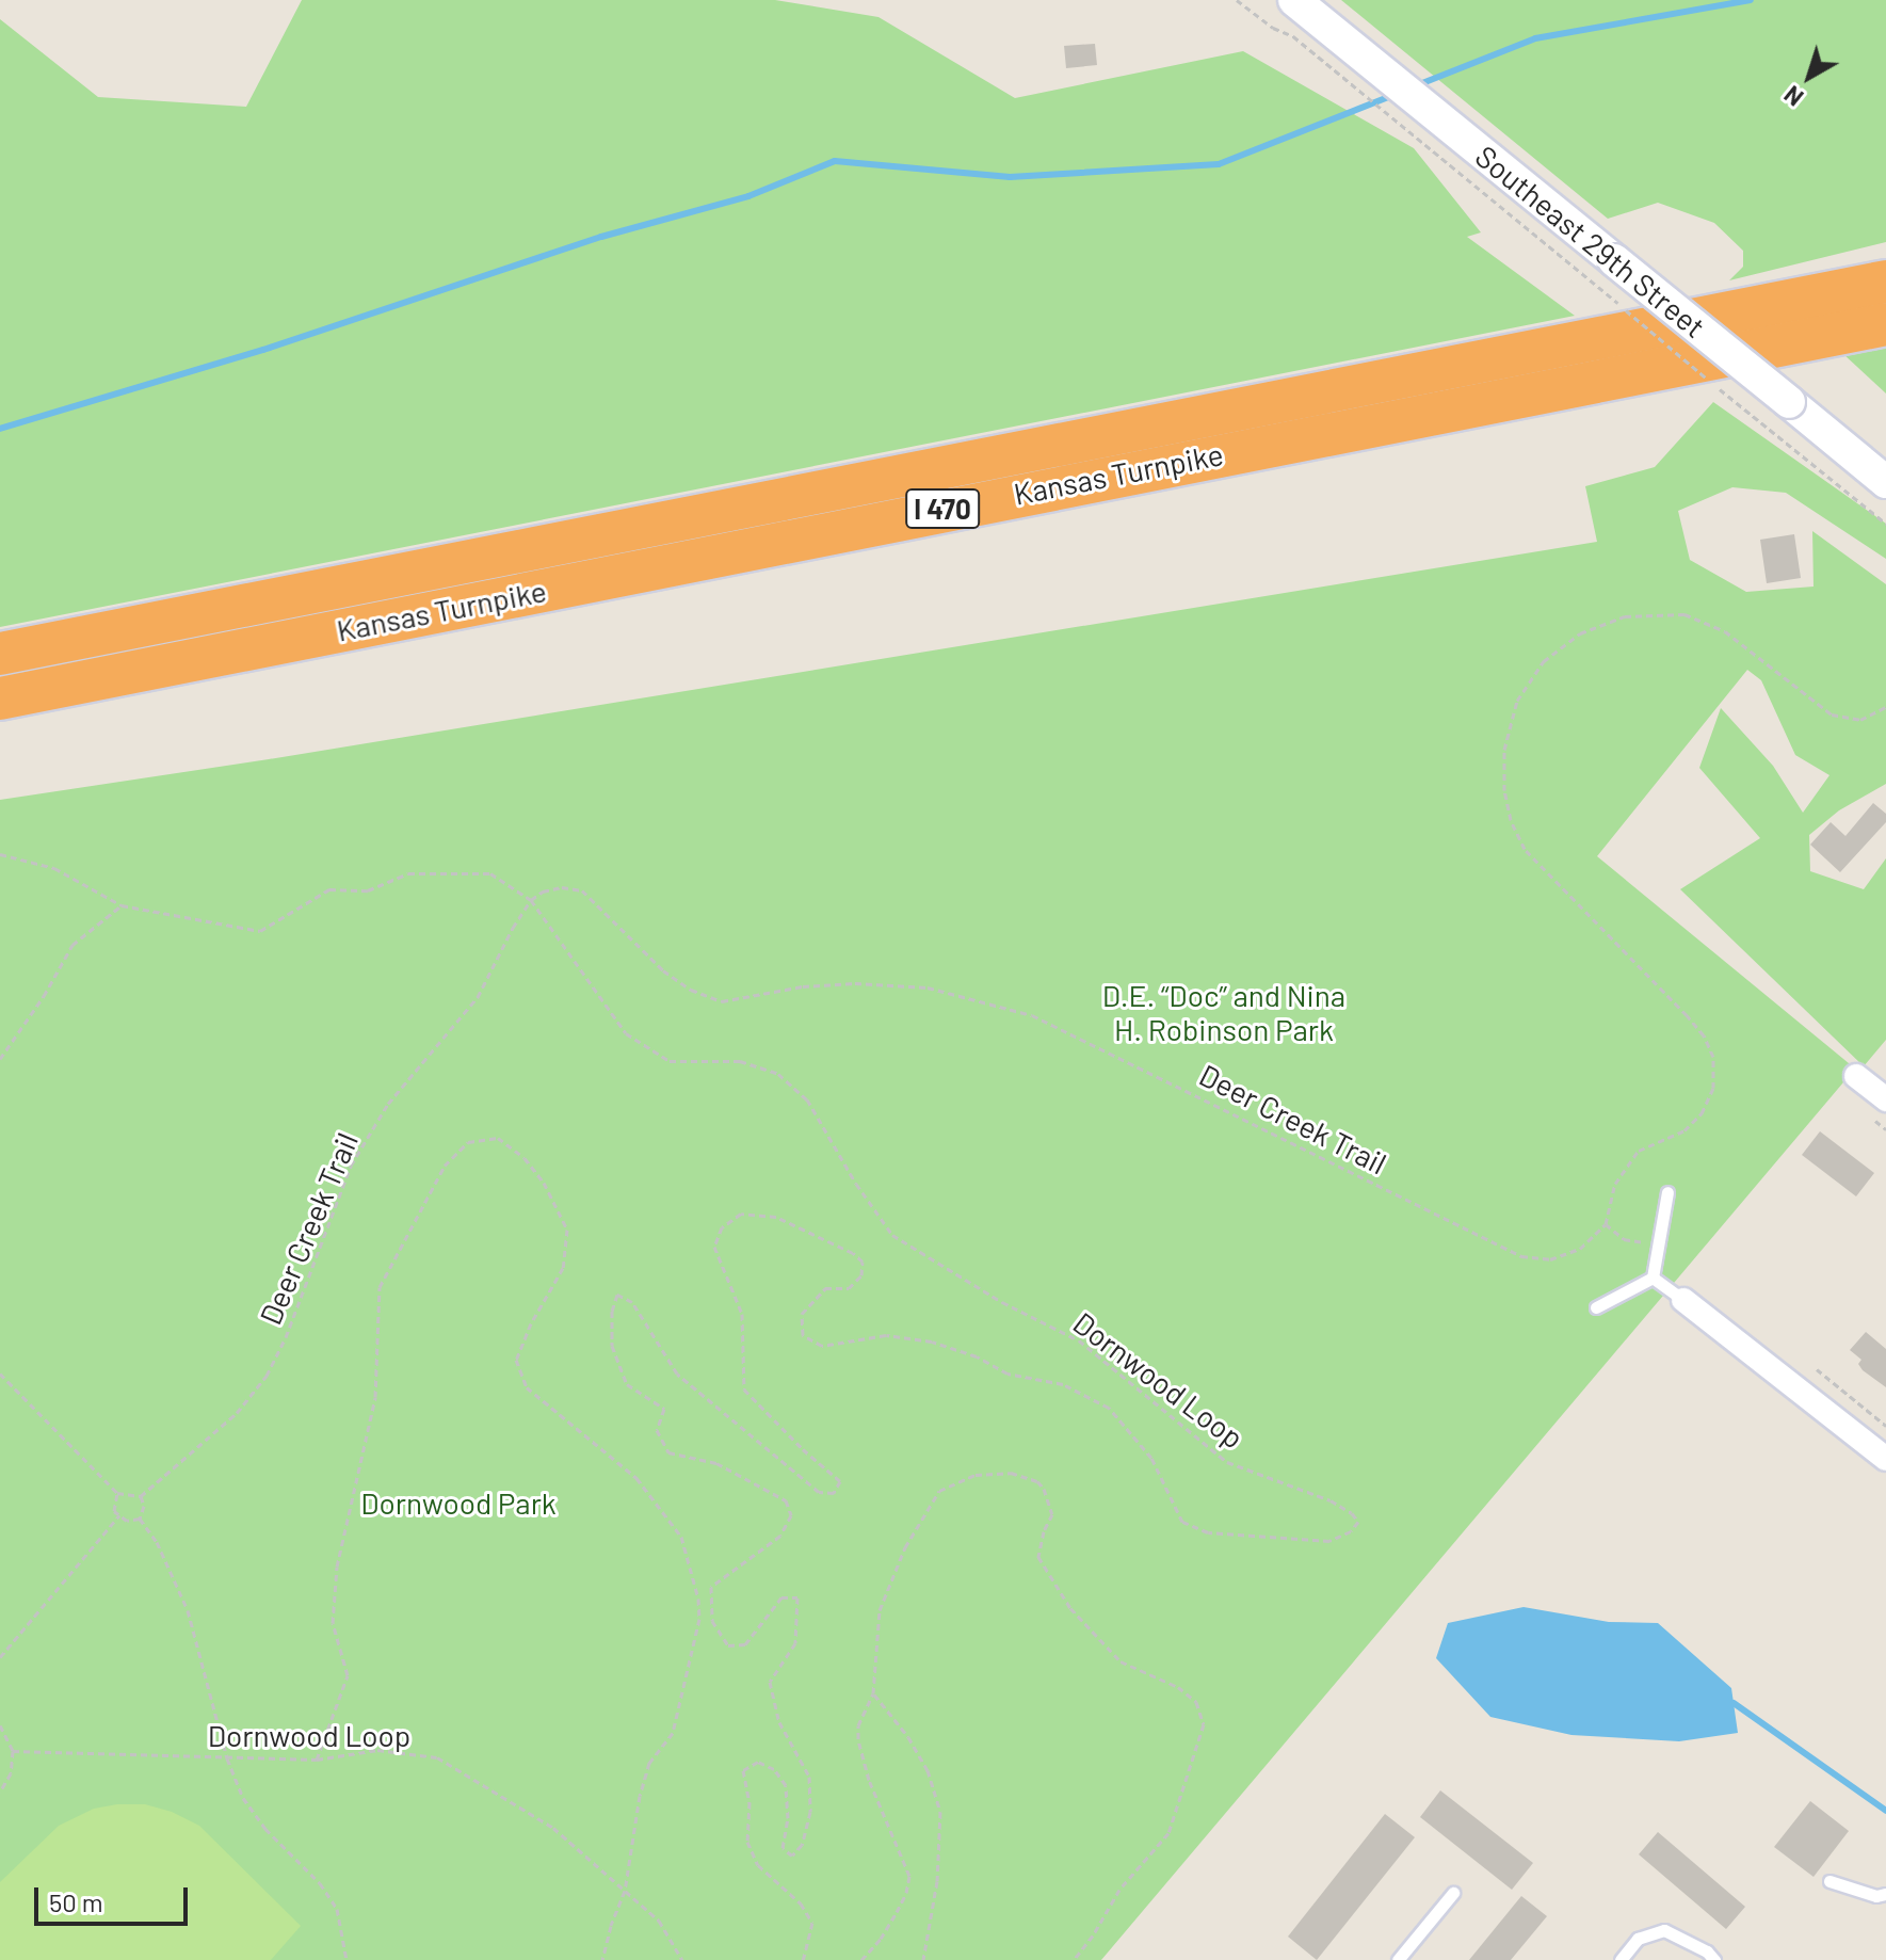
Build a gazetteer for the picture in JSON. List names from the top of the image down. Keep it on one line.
{"streets":{"highway":["Kansas Turnpike","I 470"],"main road":["Southeast 29th Street"],"path":["Deer Creek Trail","Dornwood Loop"]},"crossings":[["Deer Creek Trail","Dornwood Loop"]],"parks":["D.E. “Doc” and Nina H. Robinson Park","Dornwood Park"],"scale_bar":"50 m","north":"bottom left"}
